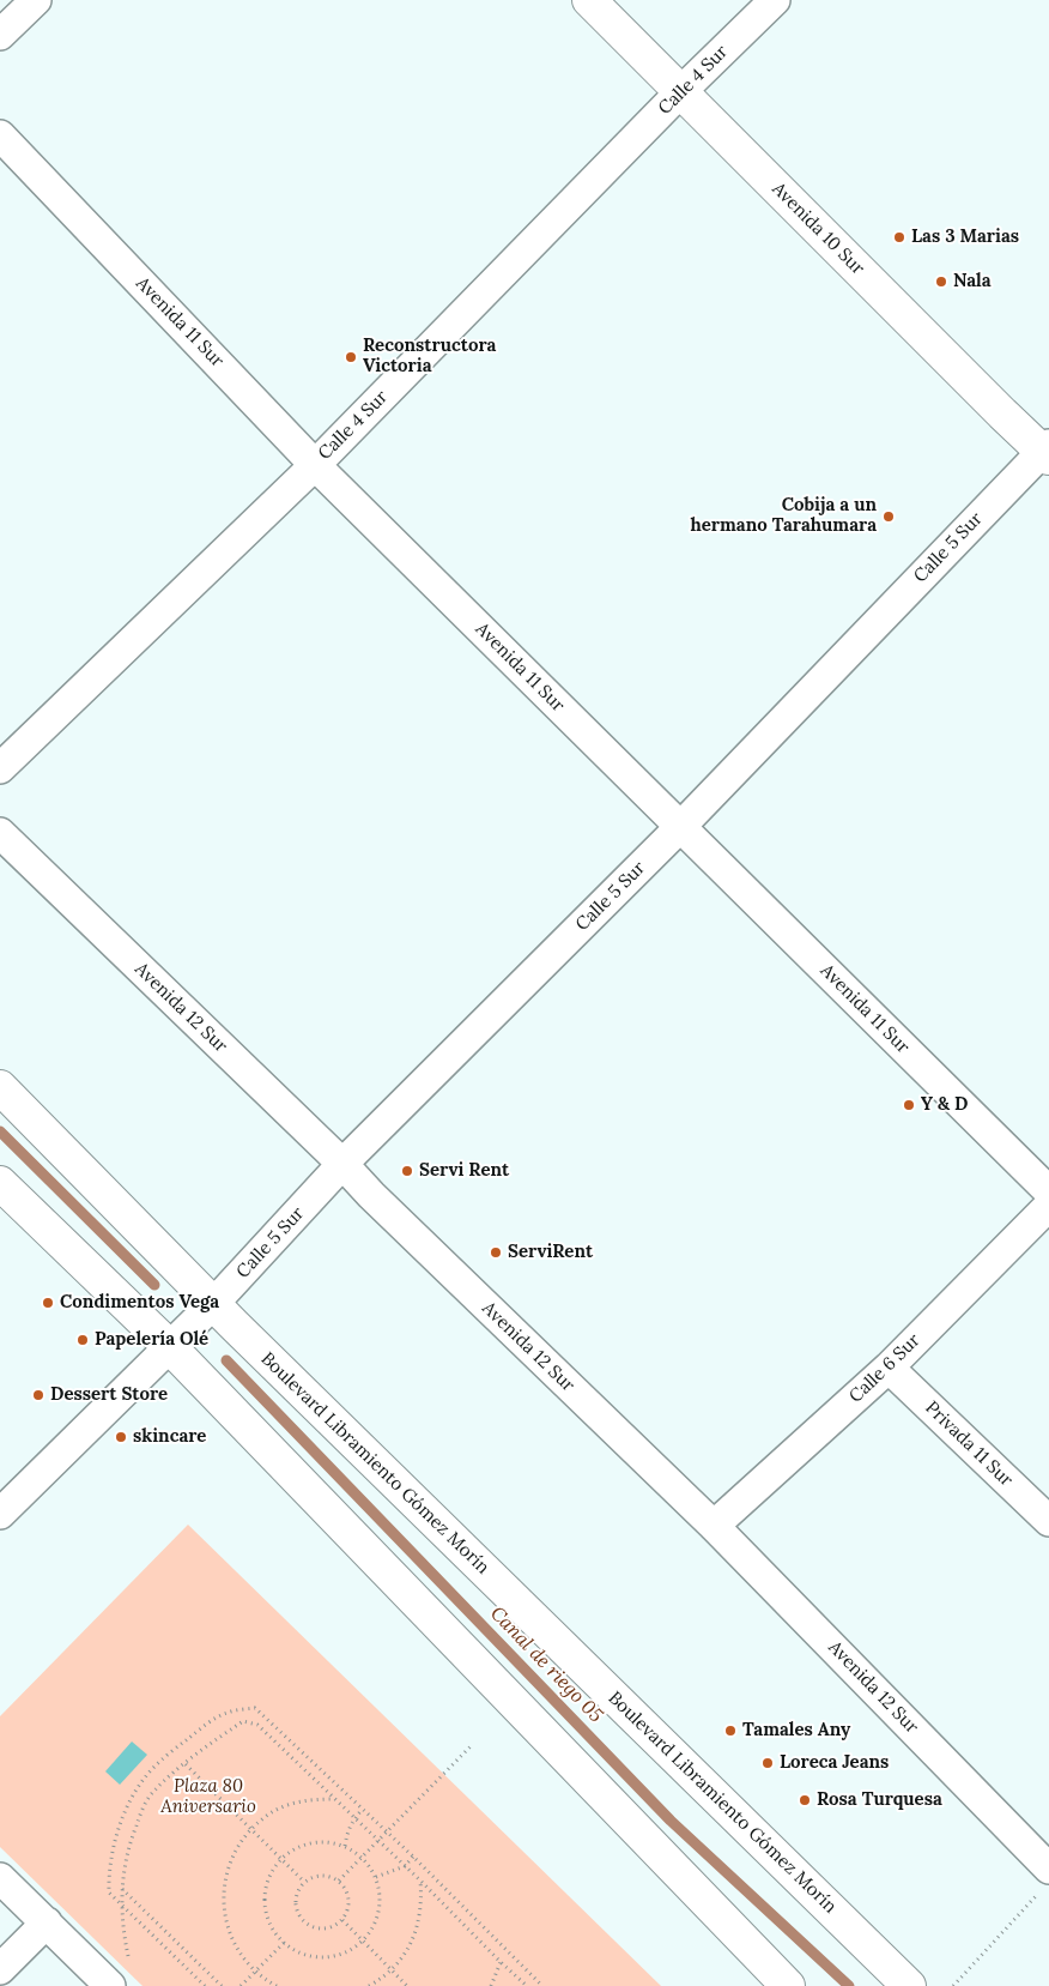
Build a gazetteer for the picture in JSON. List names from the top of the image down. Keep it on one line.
{"streets":{"main road":["Avenida 10 Sur","Boulevard Libramiento Gómez Morín"],"street":["Calle 4 Sur","Avenida 11 Sur","Calle 5 Sur","Avenida 12 Sur","Calle 6 Sur","Privada 11 Sur"]},"crossings":[["Calle 4 Sur","Avenida 10 Sur"],["Calle 4 Sur","Avenida 11 Sur"],["Avenida 10 Sur","Calle 5 Sur"],["Avenida 11 Sur","Calle 5 Sur"],["Calle 5 Sur","Avenida 12 Sur"],["Calle 5 Sur","Boulevard Libramiento Gómez Morín"],["Avenida 12 Sur","Calle 6 Sur"],["Calle 6 Sur","Privada 11 Sur"]],"water":["Canal de riego 05"],"parks":["Plaza 80 Aniversario"],"places":["Las 3 Marias","Nala","Reconstructora Victoria","Cobija a un hermano Tarahumara","Y & D","Servi Rent","ServiRent","Condimentos Vega","Papelería Olé","Dessert Store","skincare","Tamales Any","Loreca Jeans","Rosa Turquesa"]}
